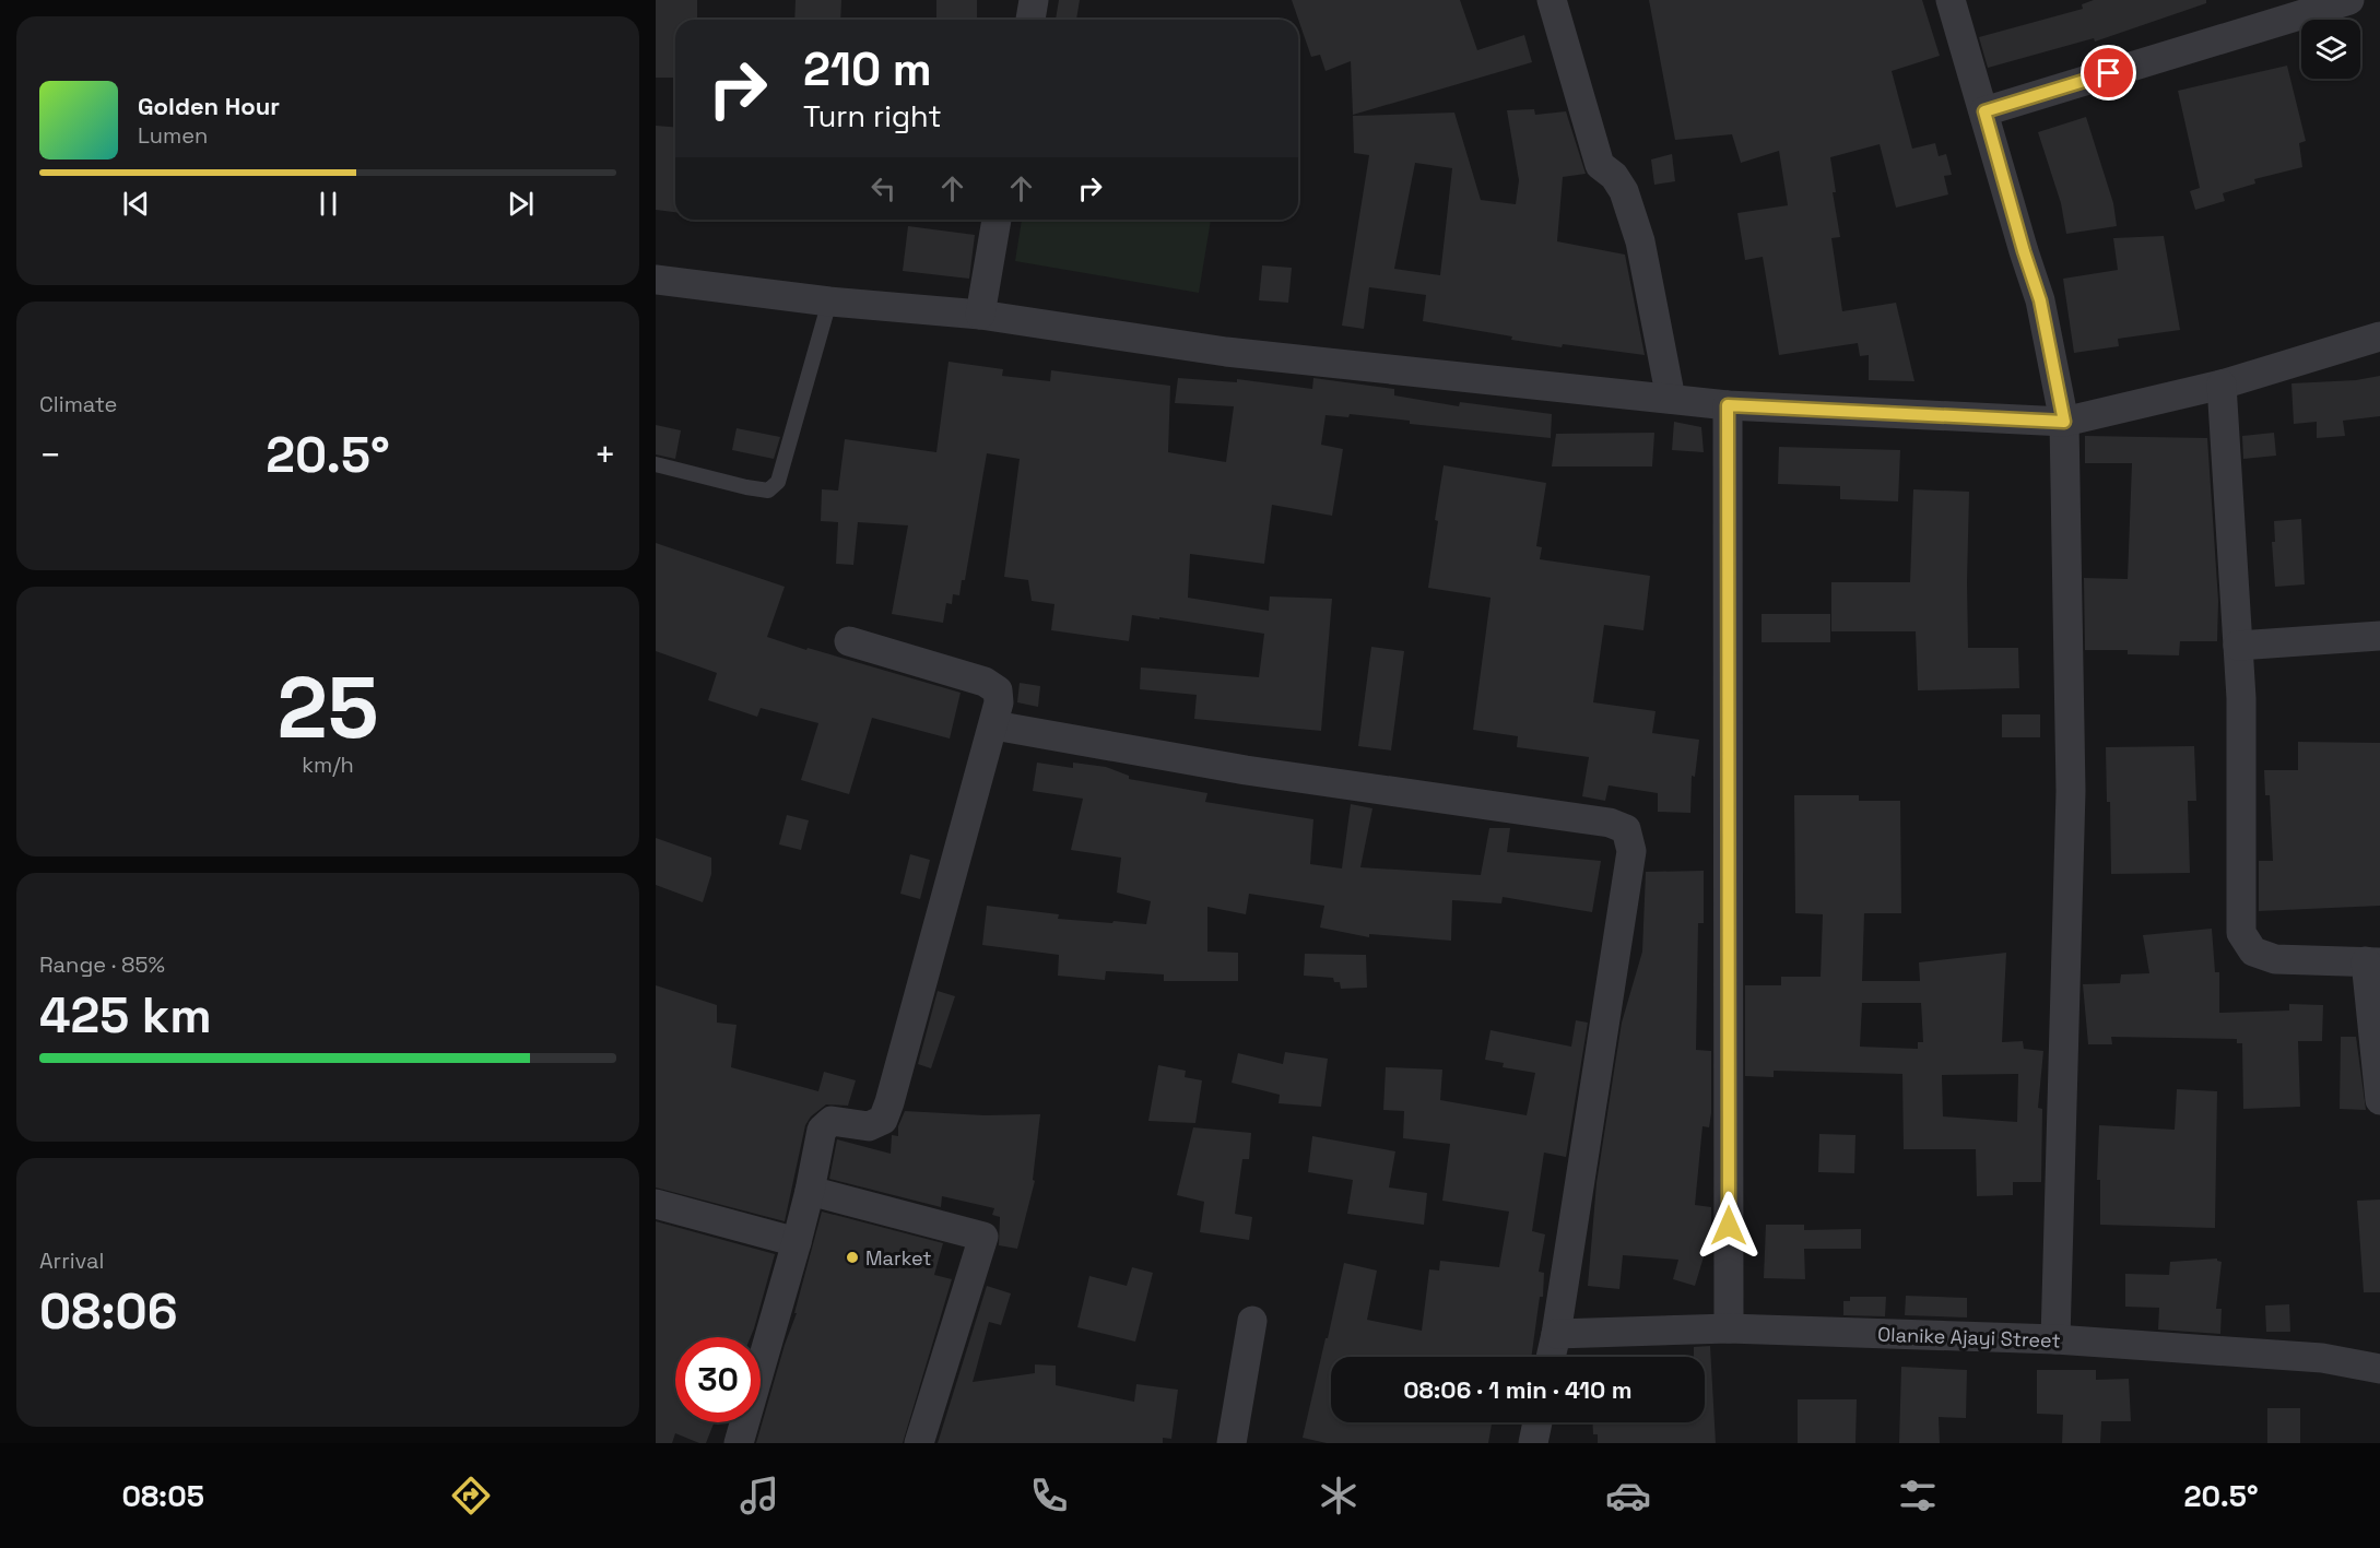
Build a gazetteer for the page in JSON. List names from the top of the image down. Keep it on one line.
{"streets":{"street":["Olanike Ajayi Street"]},"places":["Market"],"page":{"turn":["210 m","Turn right"],"song":["Golden Hour","Lumen"],"tile":["Climate",["25","km/h"],["Range · 85%","425 km"],["Arrival","08:06"]],"heat":["−","20.5°","+"],"limit":"30","trip":"08:06 · 1 min · 410 m","tabs":["08:05","20.5°"]}}
